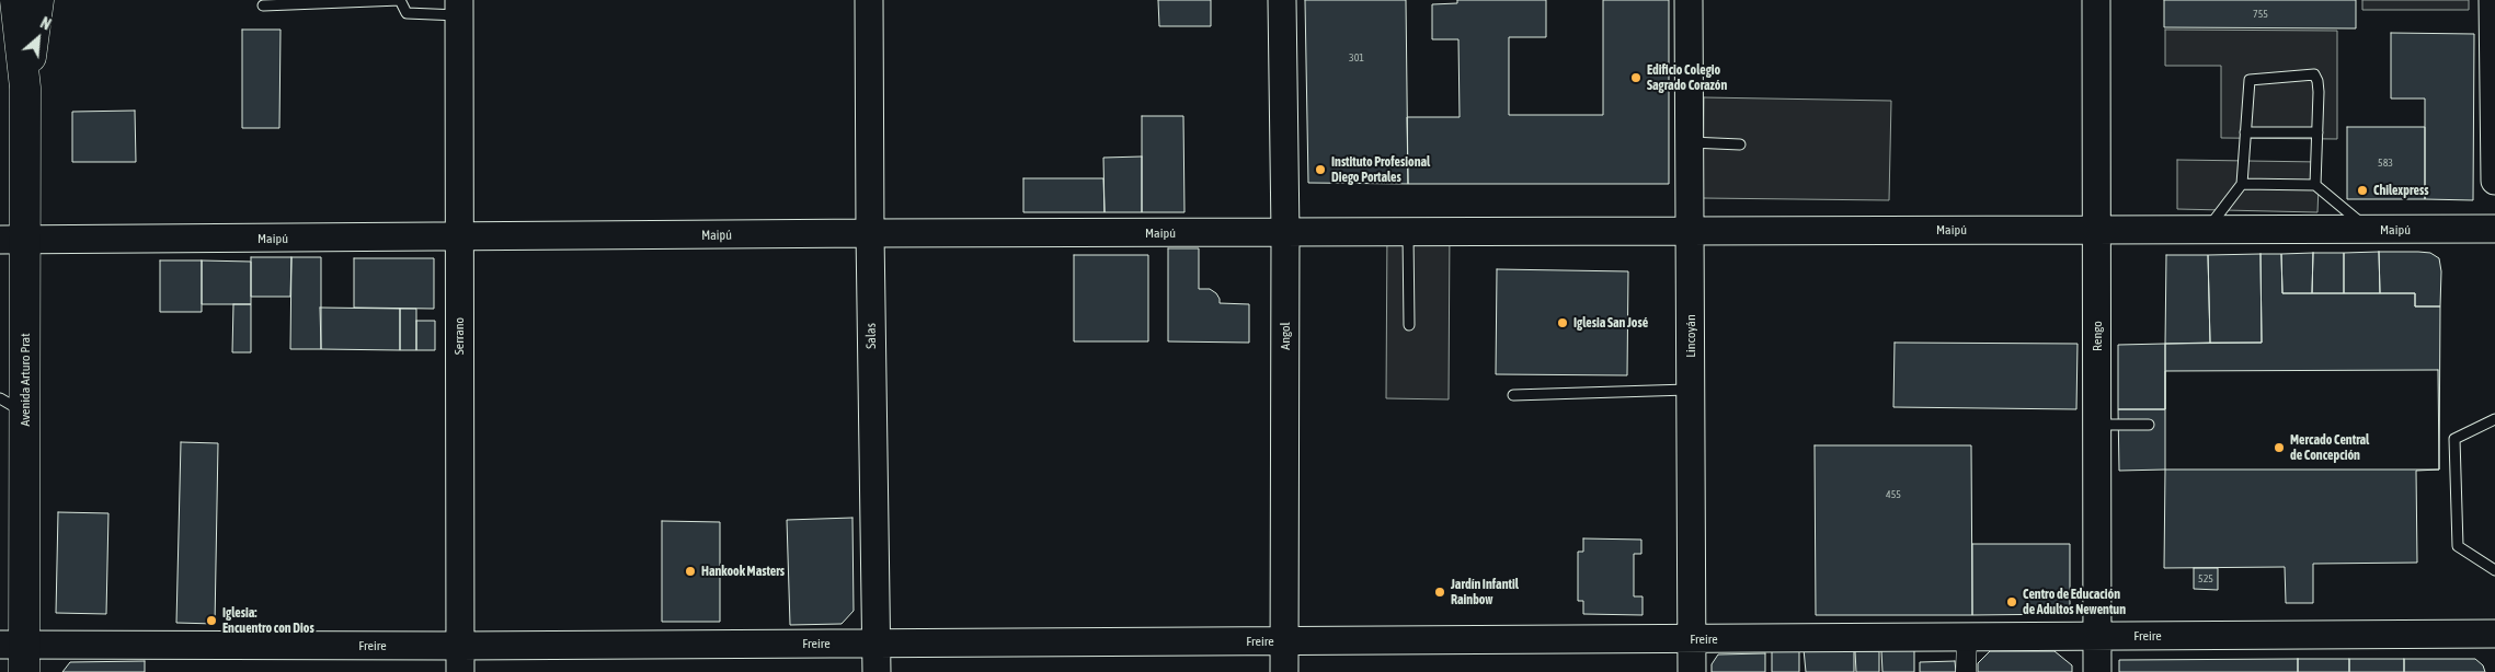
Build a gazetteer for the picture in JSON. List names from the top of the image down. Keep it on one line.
{"streets":{"main road":["Maipú","Serrano","Salas","Angol","Lincoyán","Rengo","Avenida Arturo Prat","Freire"]},"crossings":[["Maipú","Serrano"],["Maipú","Salas"],["Maipú","Angol"],["Maipú","Lincoyán"],["Maipú","Rengo"],["Maipú","Avenida Arturo Prat"],["Serrano","Freire"],["Salas","Freire"],["Angol","Freire"],["Lincoyán","Freire"],["Rengo","Freire"],["Avenida Arturo Prat","Freire"]],"places":["Edificio Colegio Sagrado Corazón","Instituto Profesional Diego Portales","Chilexpress","Iglesia San José","Mercado Central de Concepción","Hankook Masters","Jardín Infantil Rainbow","Centro de Educación de Adultos Newentun","Iglesia: Encuentro con Dios"],"house_numbers":["755","301","583","455","525"],"north":"top right"}
